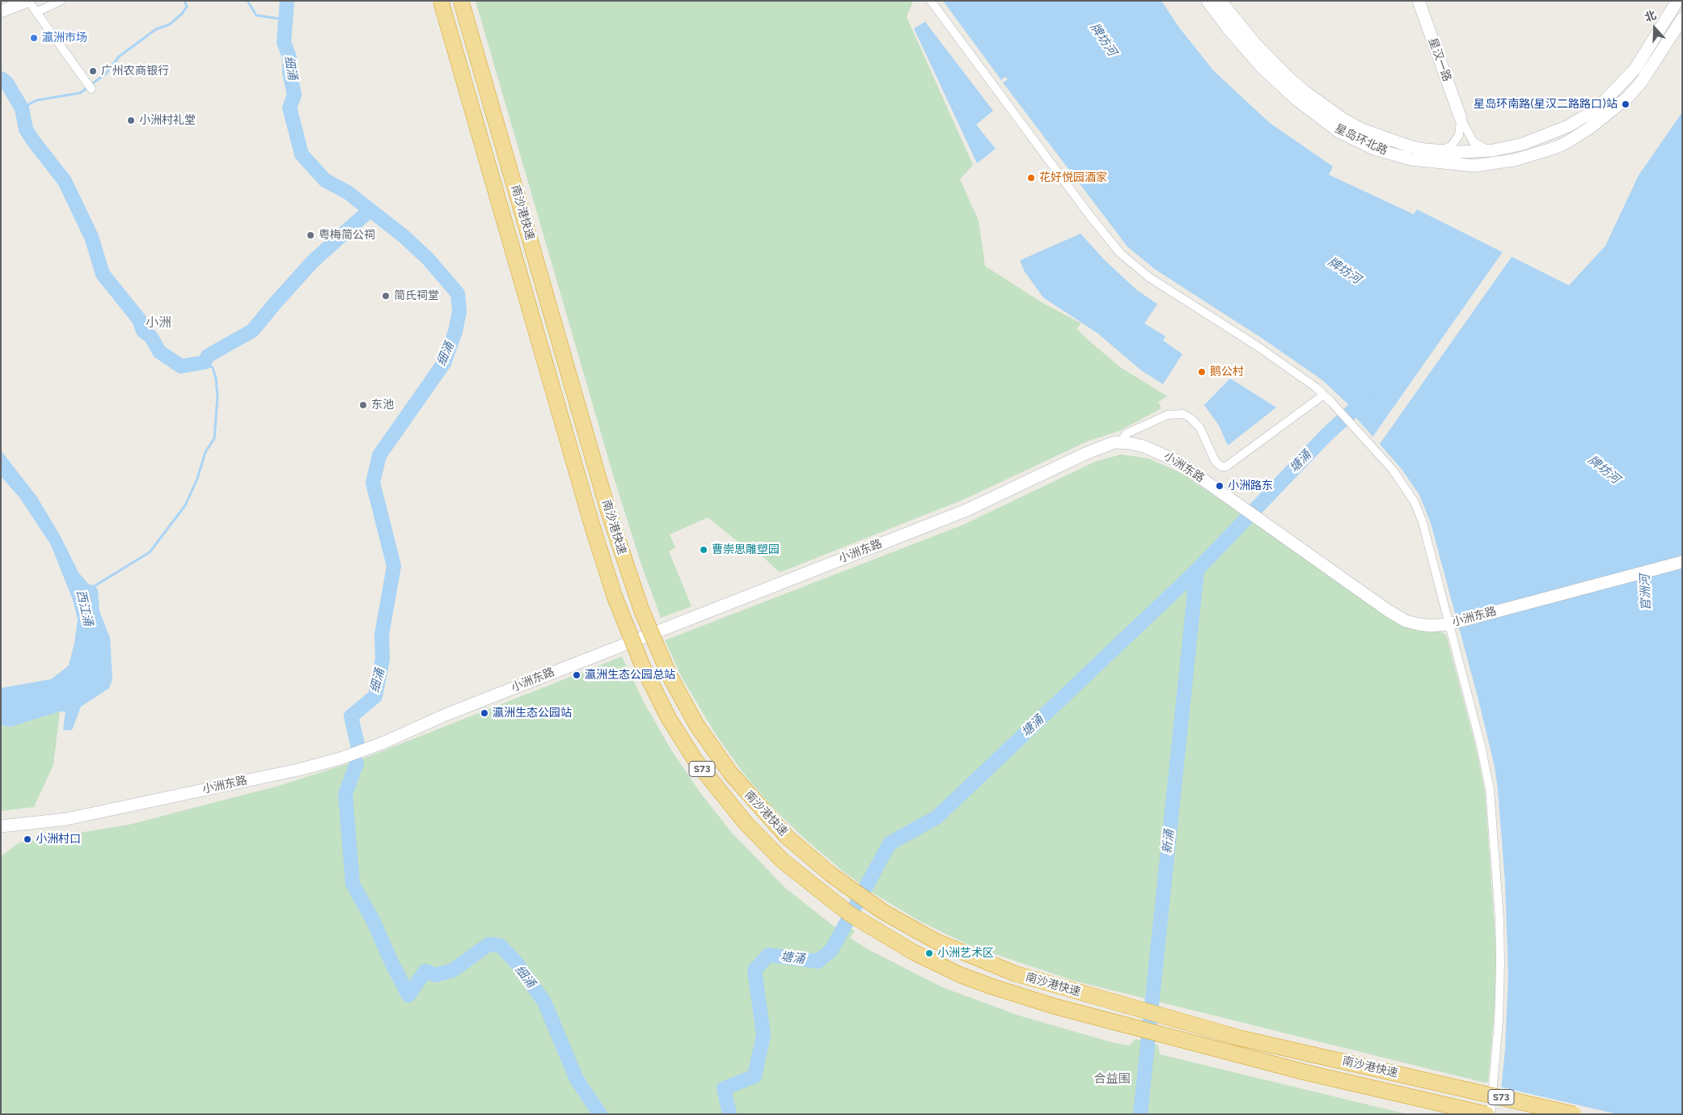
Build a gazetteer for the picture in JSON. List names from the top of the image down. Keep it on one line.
{"streets":{"highway":["南沙港快速","S73"],"main road":["星汉一路","星岛环北路","小洲东路"]},"crossings":[["星汉一路","星岛环北路"]],"districts":["小洲","合益围"],"water":["牌坊河","细涌","塘涌","官洲河","西江涌","新涌"],"places":["瀛洲市场","广州农商银行","星岛环南路(星汉二路路口)站","小洲村礼堂","花好悦园酒家","粤梅简公祠","简氏祠堂","鹅公村","东池","小洲路东","曹崇思雕塑园","瀛洲生态公园总站","瀛洲生态公园站","小洲村口","小洲艺术区"],"north":"top"}
